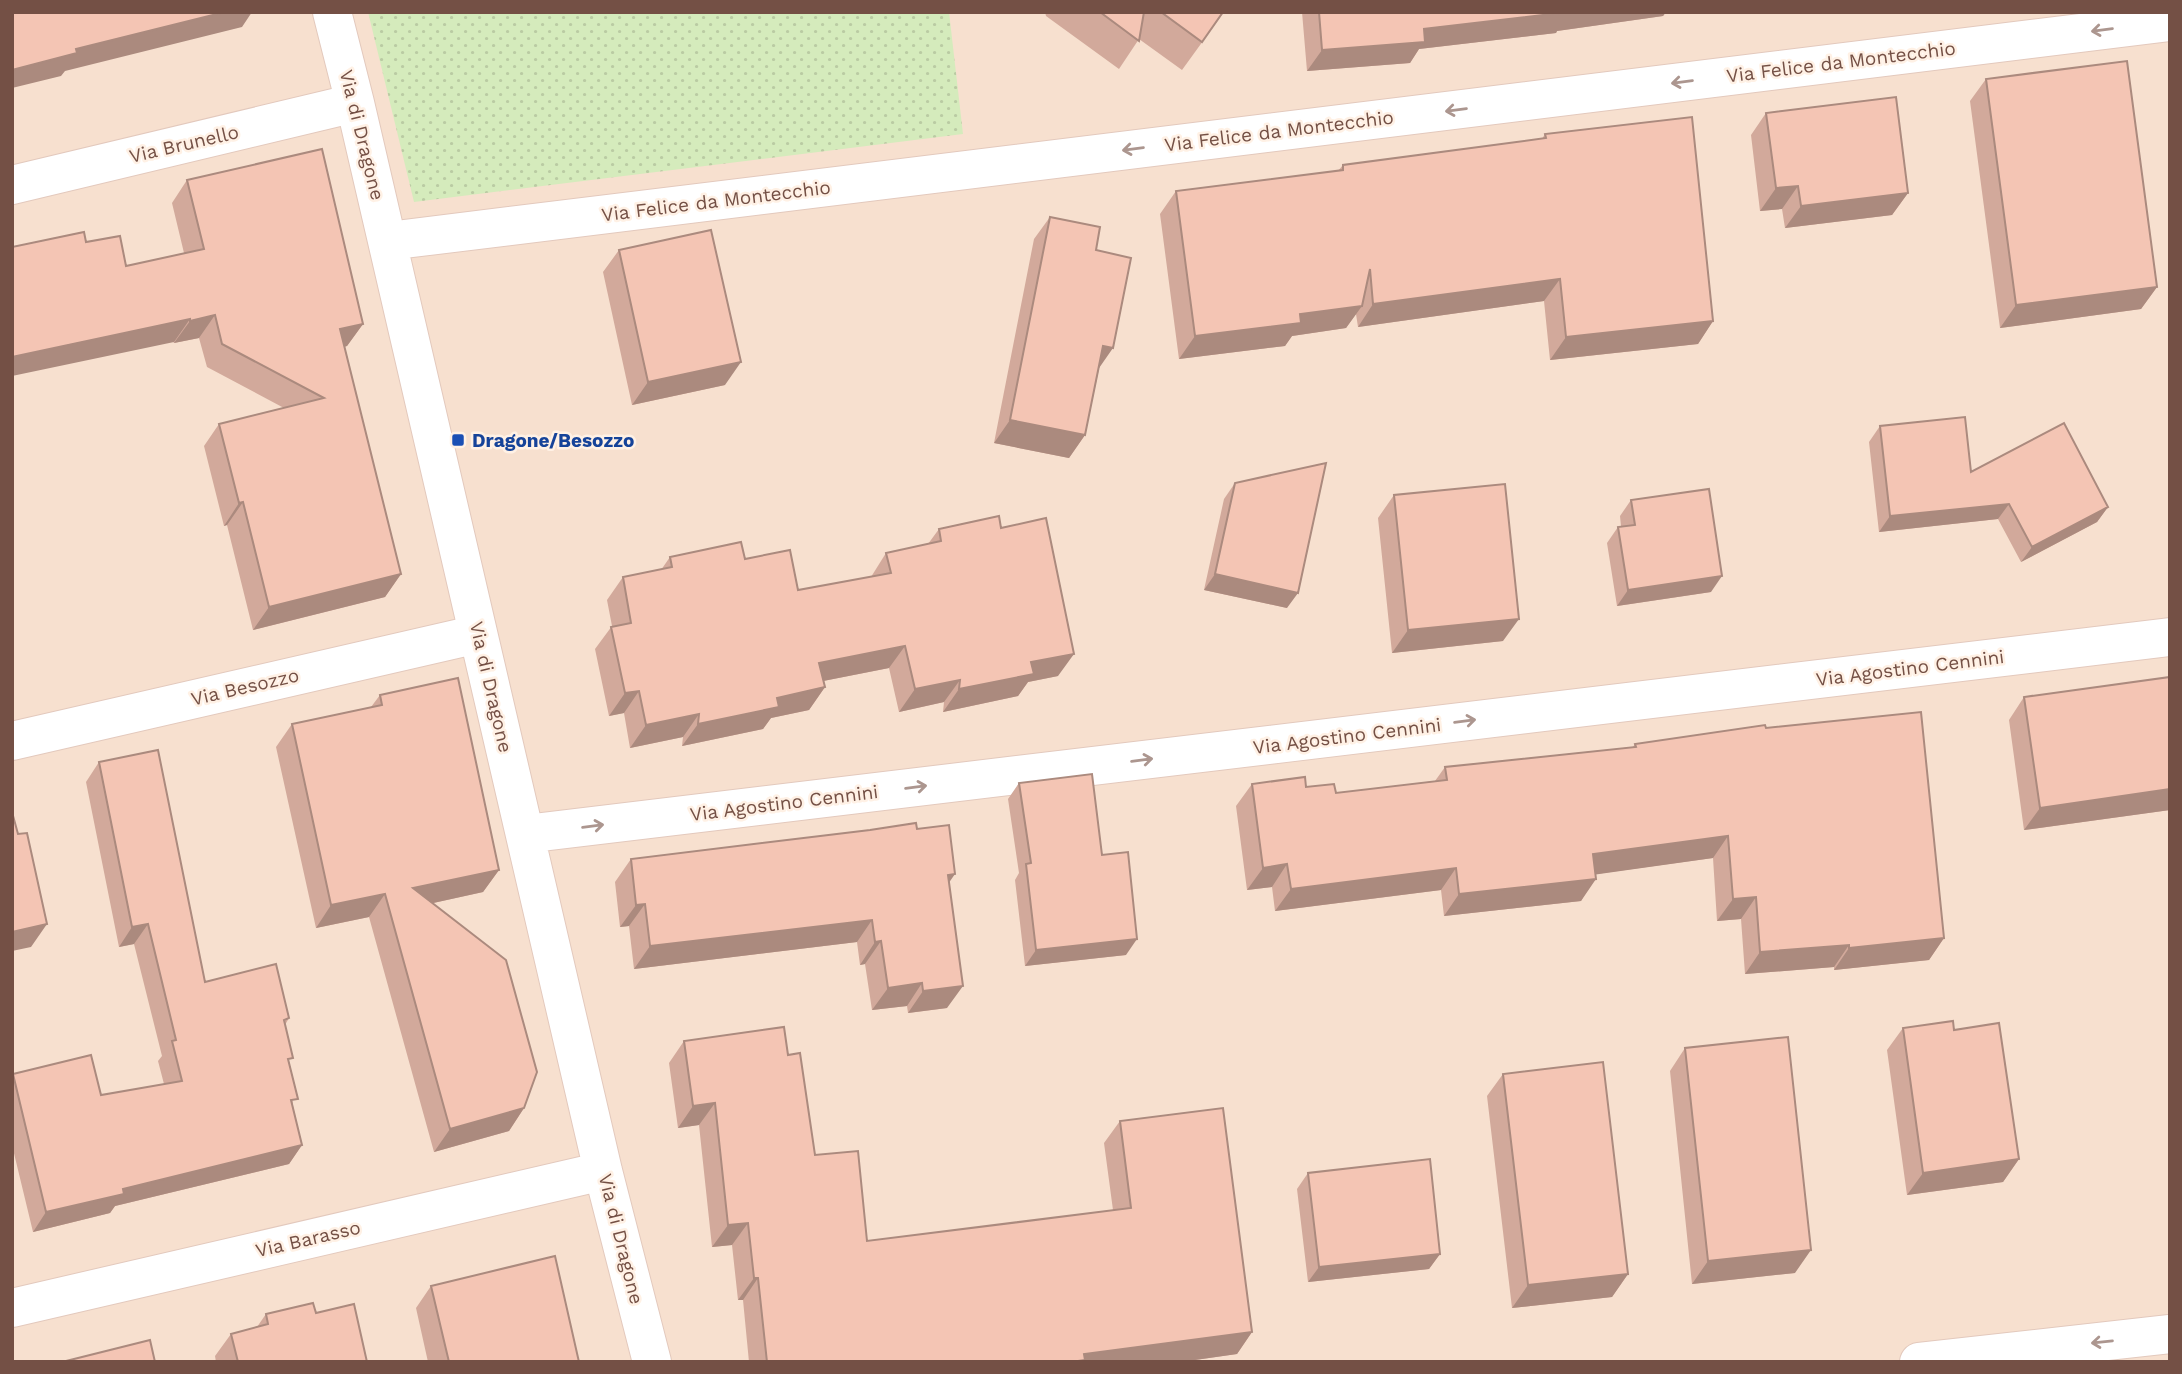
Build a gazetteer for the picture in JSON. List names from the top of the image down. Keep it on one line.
{"streets":{"street":["Via Felice da Montecchio","Via di Dragone","Via Brunello","Via Agostino Cennini","Via Besozzo","Via Barasso"]},"crossings":[["Via Felice da Montecchio","Via di Dragone"],["Via di Dragone","Via Brunello"],["Via di Dragone","Via Agostino Cennini"],["Via di Dragone","Via Besozzo"],["Via di Dragone","Via Barasso"]],"one_way":["Via Felice da Montecchio","Via Agostino Cennini"],"places":{"transit":["Dragone/Besozzo"]}}
